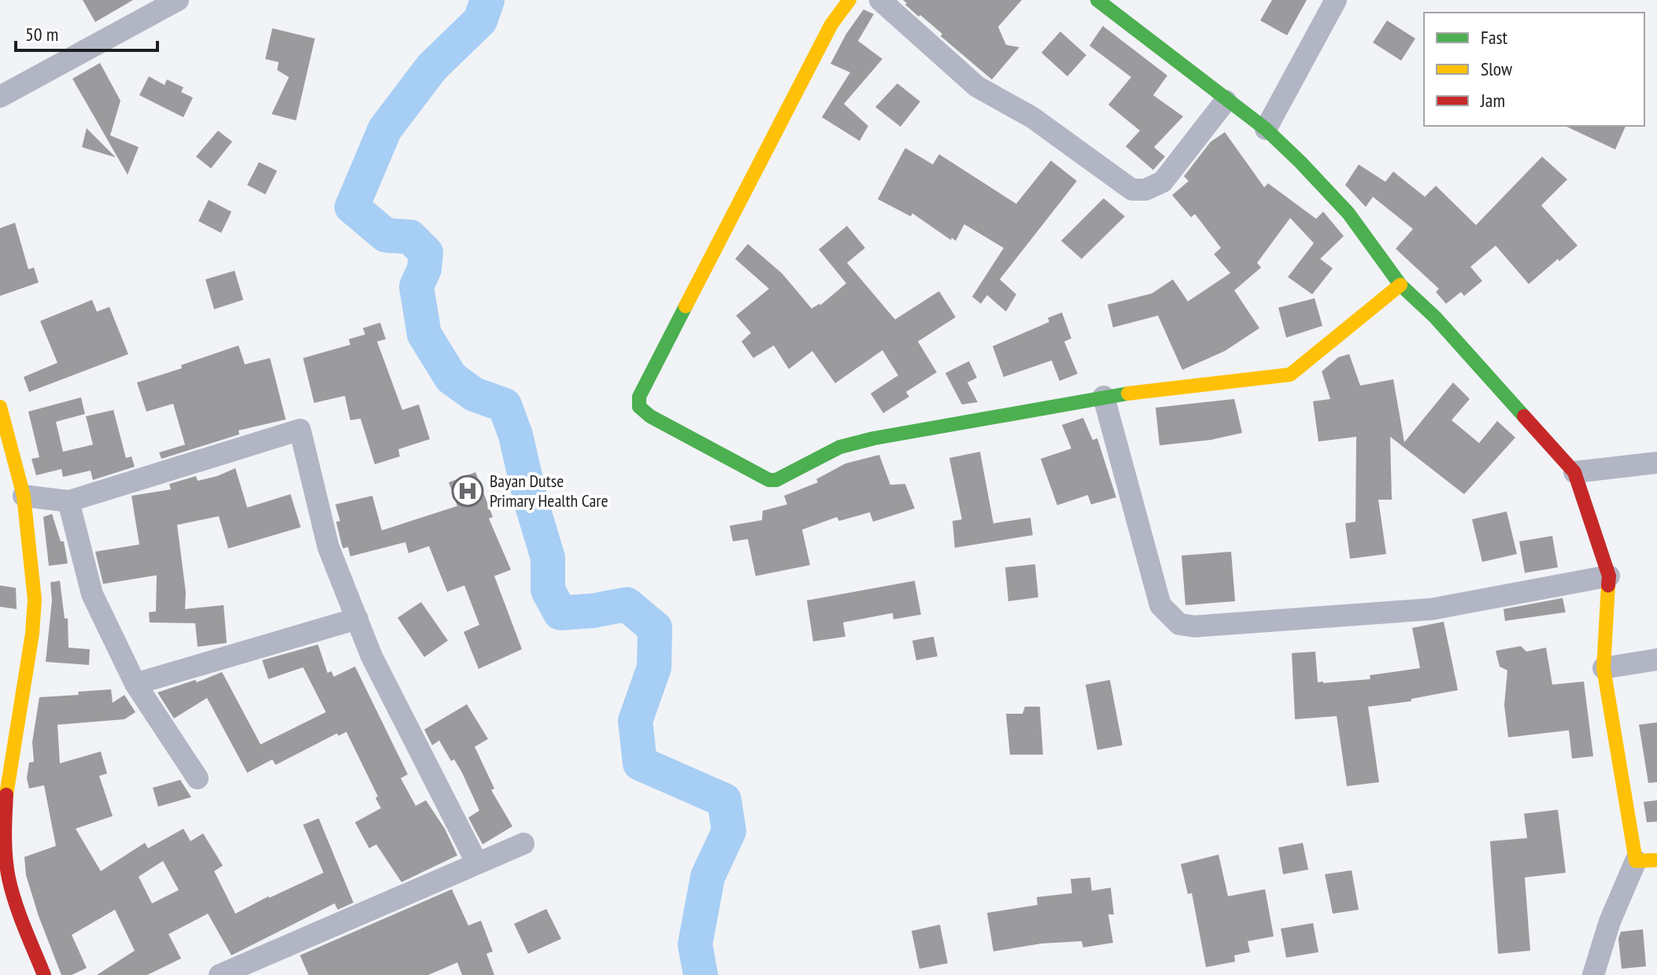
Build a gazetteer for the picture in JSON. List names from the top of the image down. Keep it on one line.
{"places":{"hospital":["Bayan Dutse Primary Health Care"]},"legend":["Fast","Slow","Jam"],"scale_bar":"50 m"}
